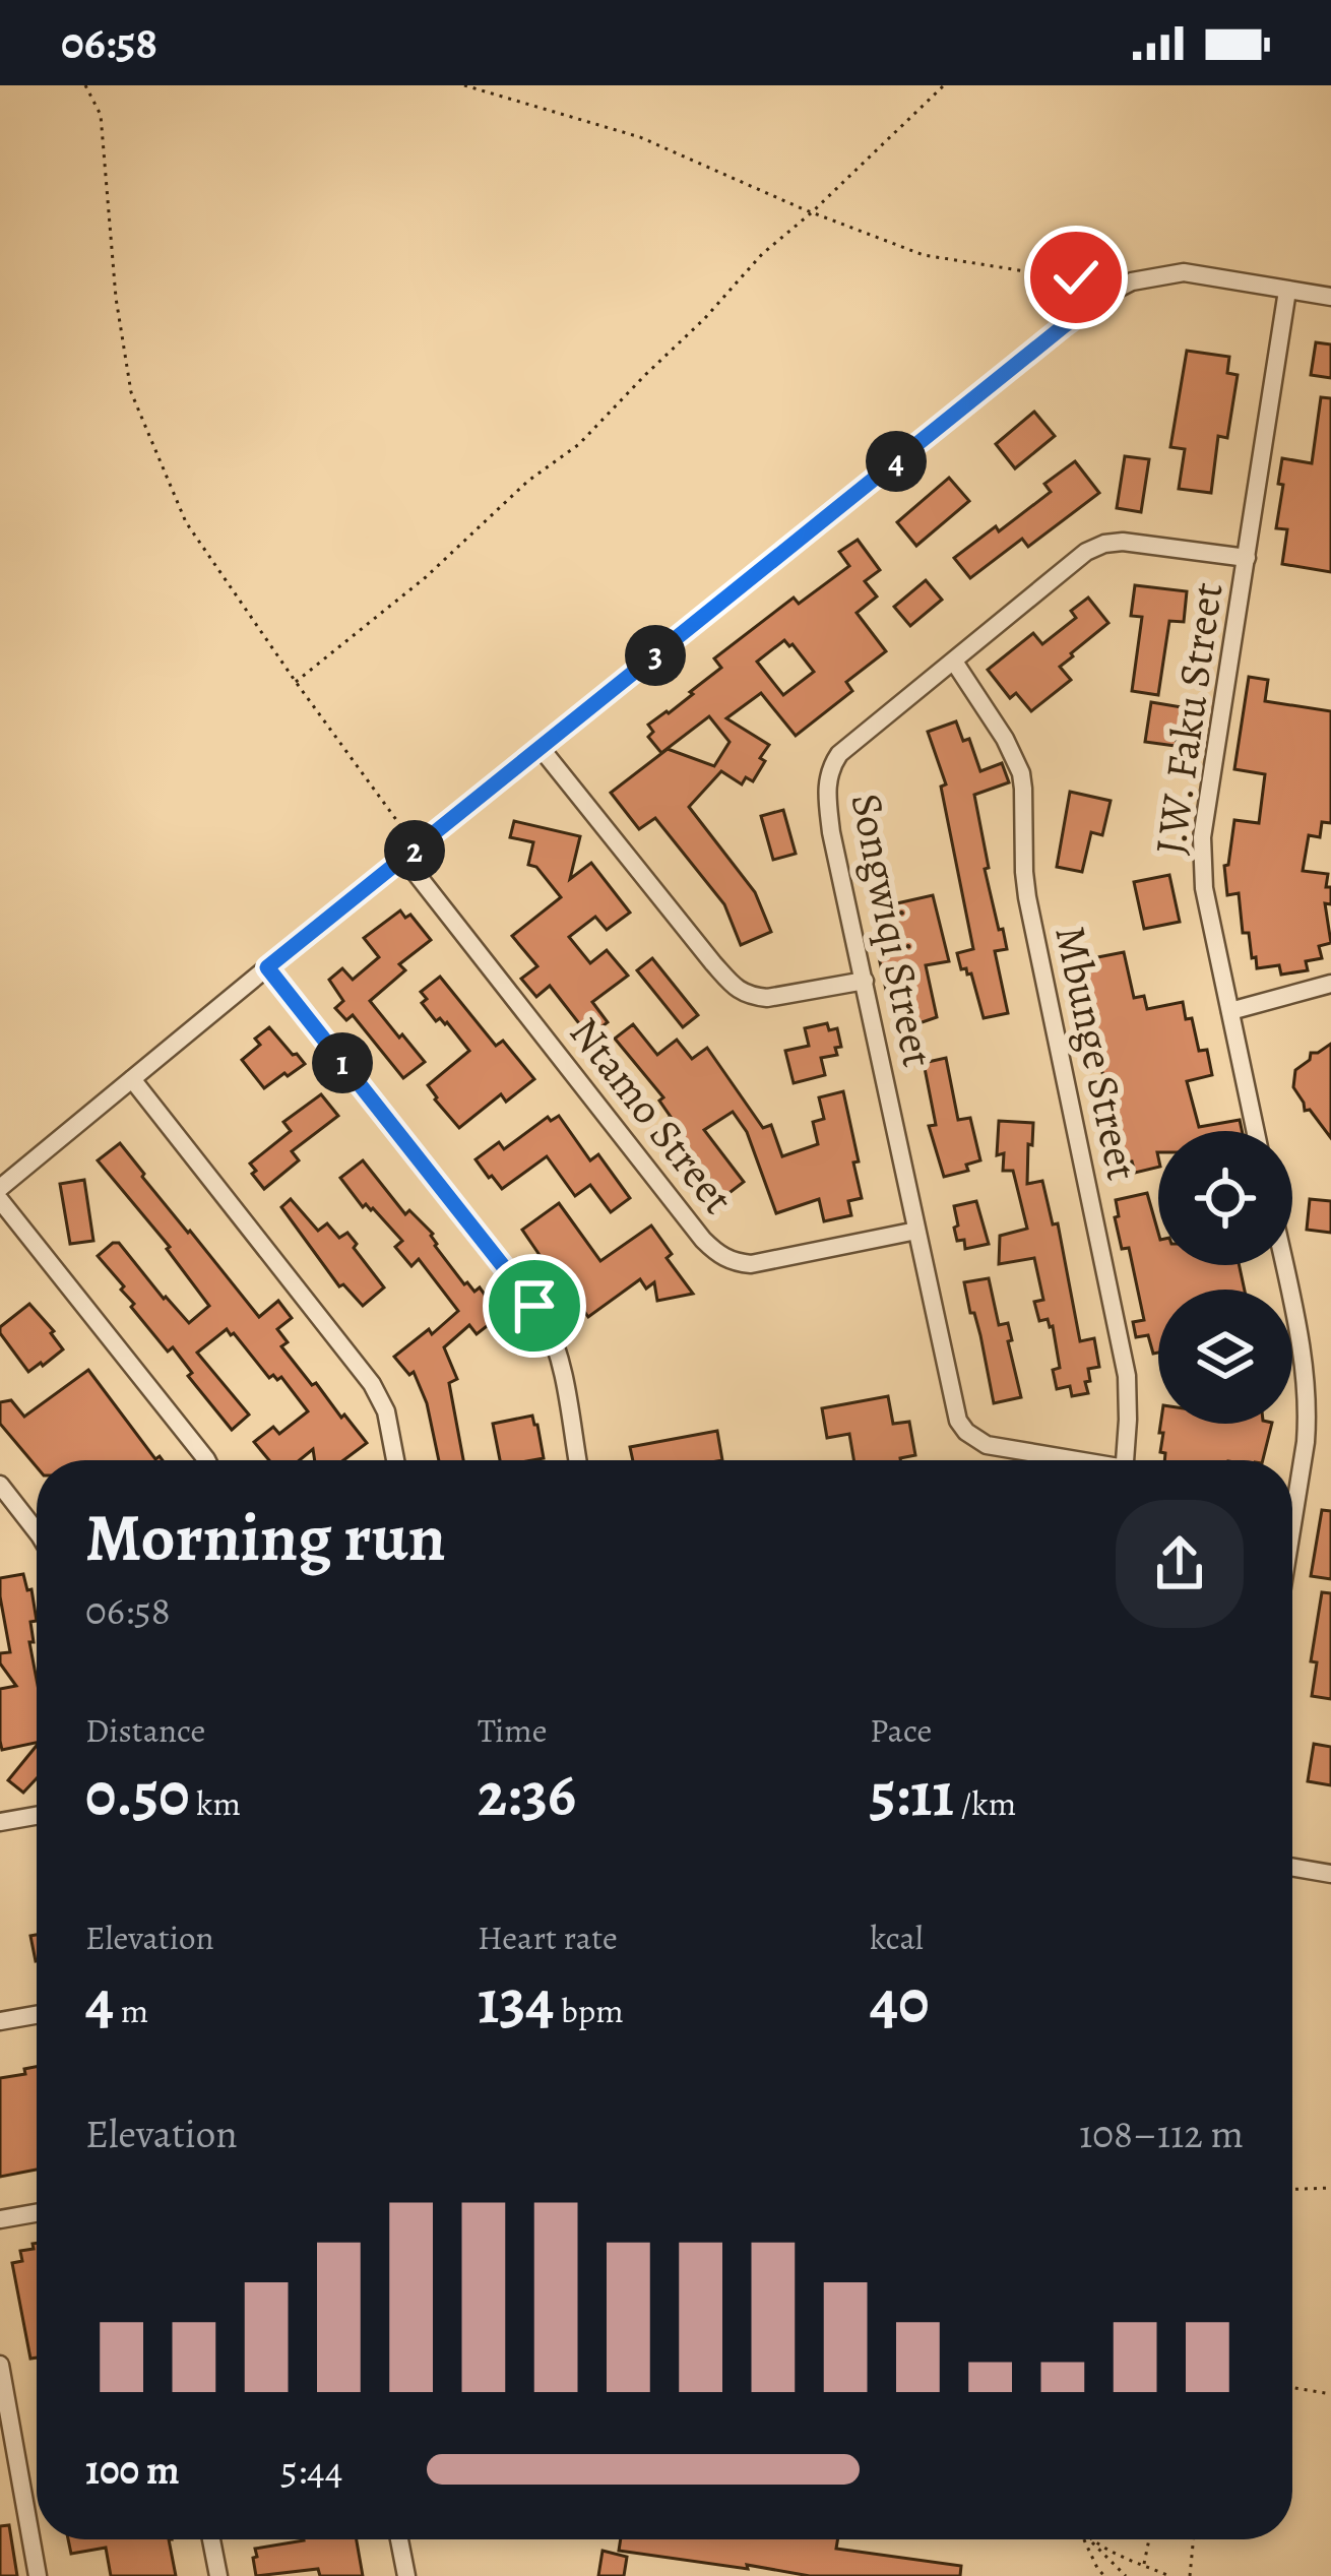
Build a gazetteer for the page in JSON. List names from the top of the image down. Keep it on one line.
{"streets":{"street":["J.W. Faku Street","Songwiqi Street","Mbunge Street","Ntamo Street"]},"crossings":[["J.W. Faku Street","Songwiqi Street"],["Songwiqi Street","Mbunge Street"],["Songwiqi Street","Ntamo Street"]],"page":{"status":"06:58","pins":["4","3","2","1"],"heading":["Morning run","06:58"],"stats":[["Distance","0.50 km"],["Time","2:36"],["Pace","5:11 /km"],["Elevation","4 m"],["Heart rate","134 bpm"],["kcal","40"]],"chart":["Elevation","108–112 m"],"list":[{"name":"100 m","note":"5:44"}]}}
